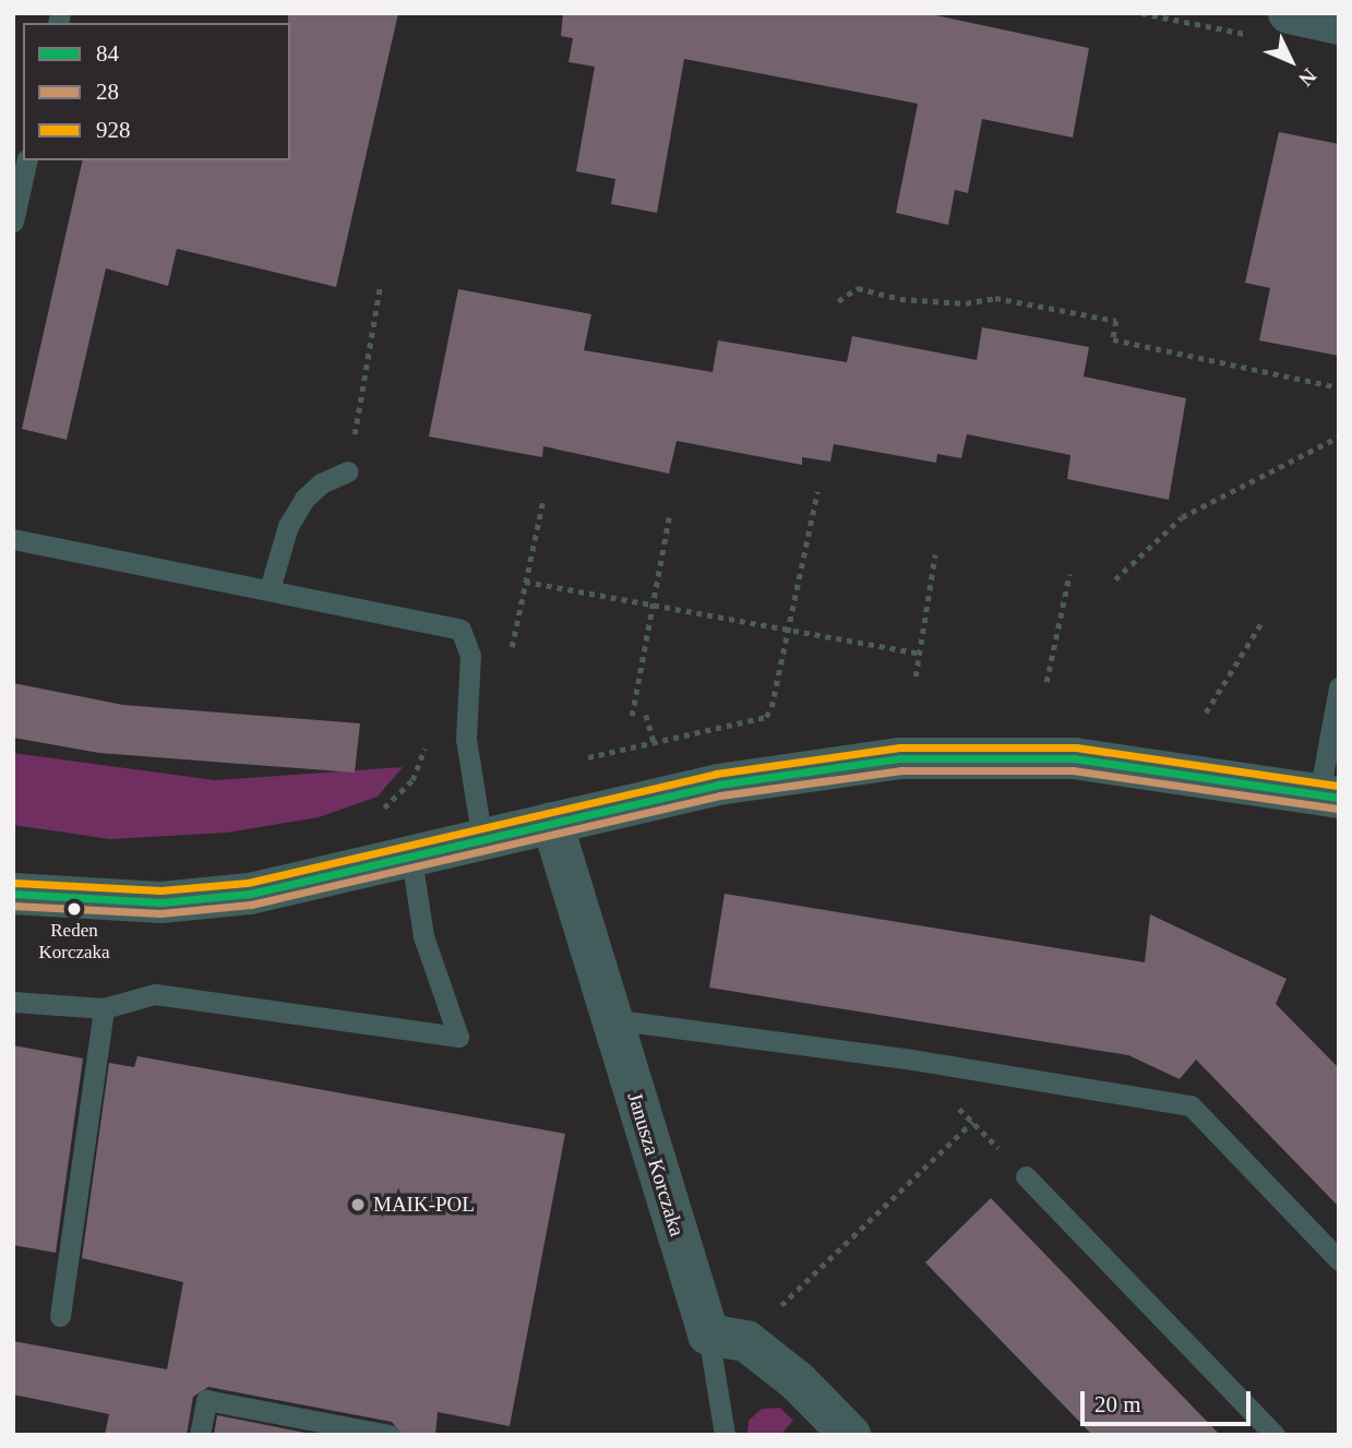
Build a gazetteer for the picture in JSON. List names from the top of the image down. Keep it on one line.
{"streets":{"street":["Janusza Korczaka"]},"places":["Reden Korczaka","MAIK-POL"],"lines":["transit line 928","transit line 84","transit line 28"],"legend":["84","28","928"],"scale_bar":"20 m","north":"bottom right"}
